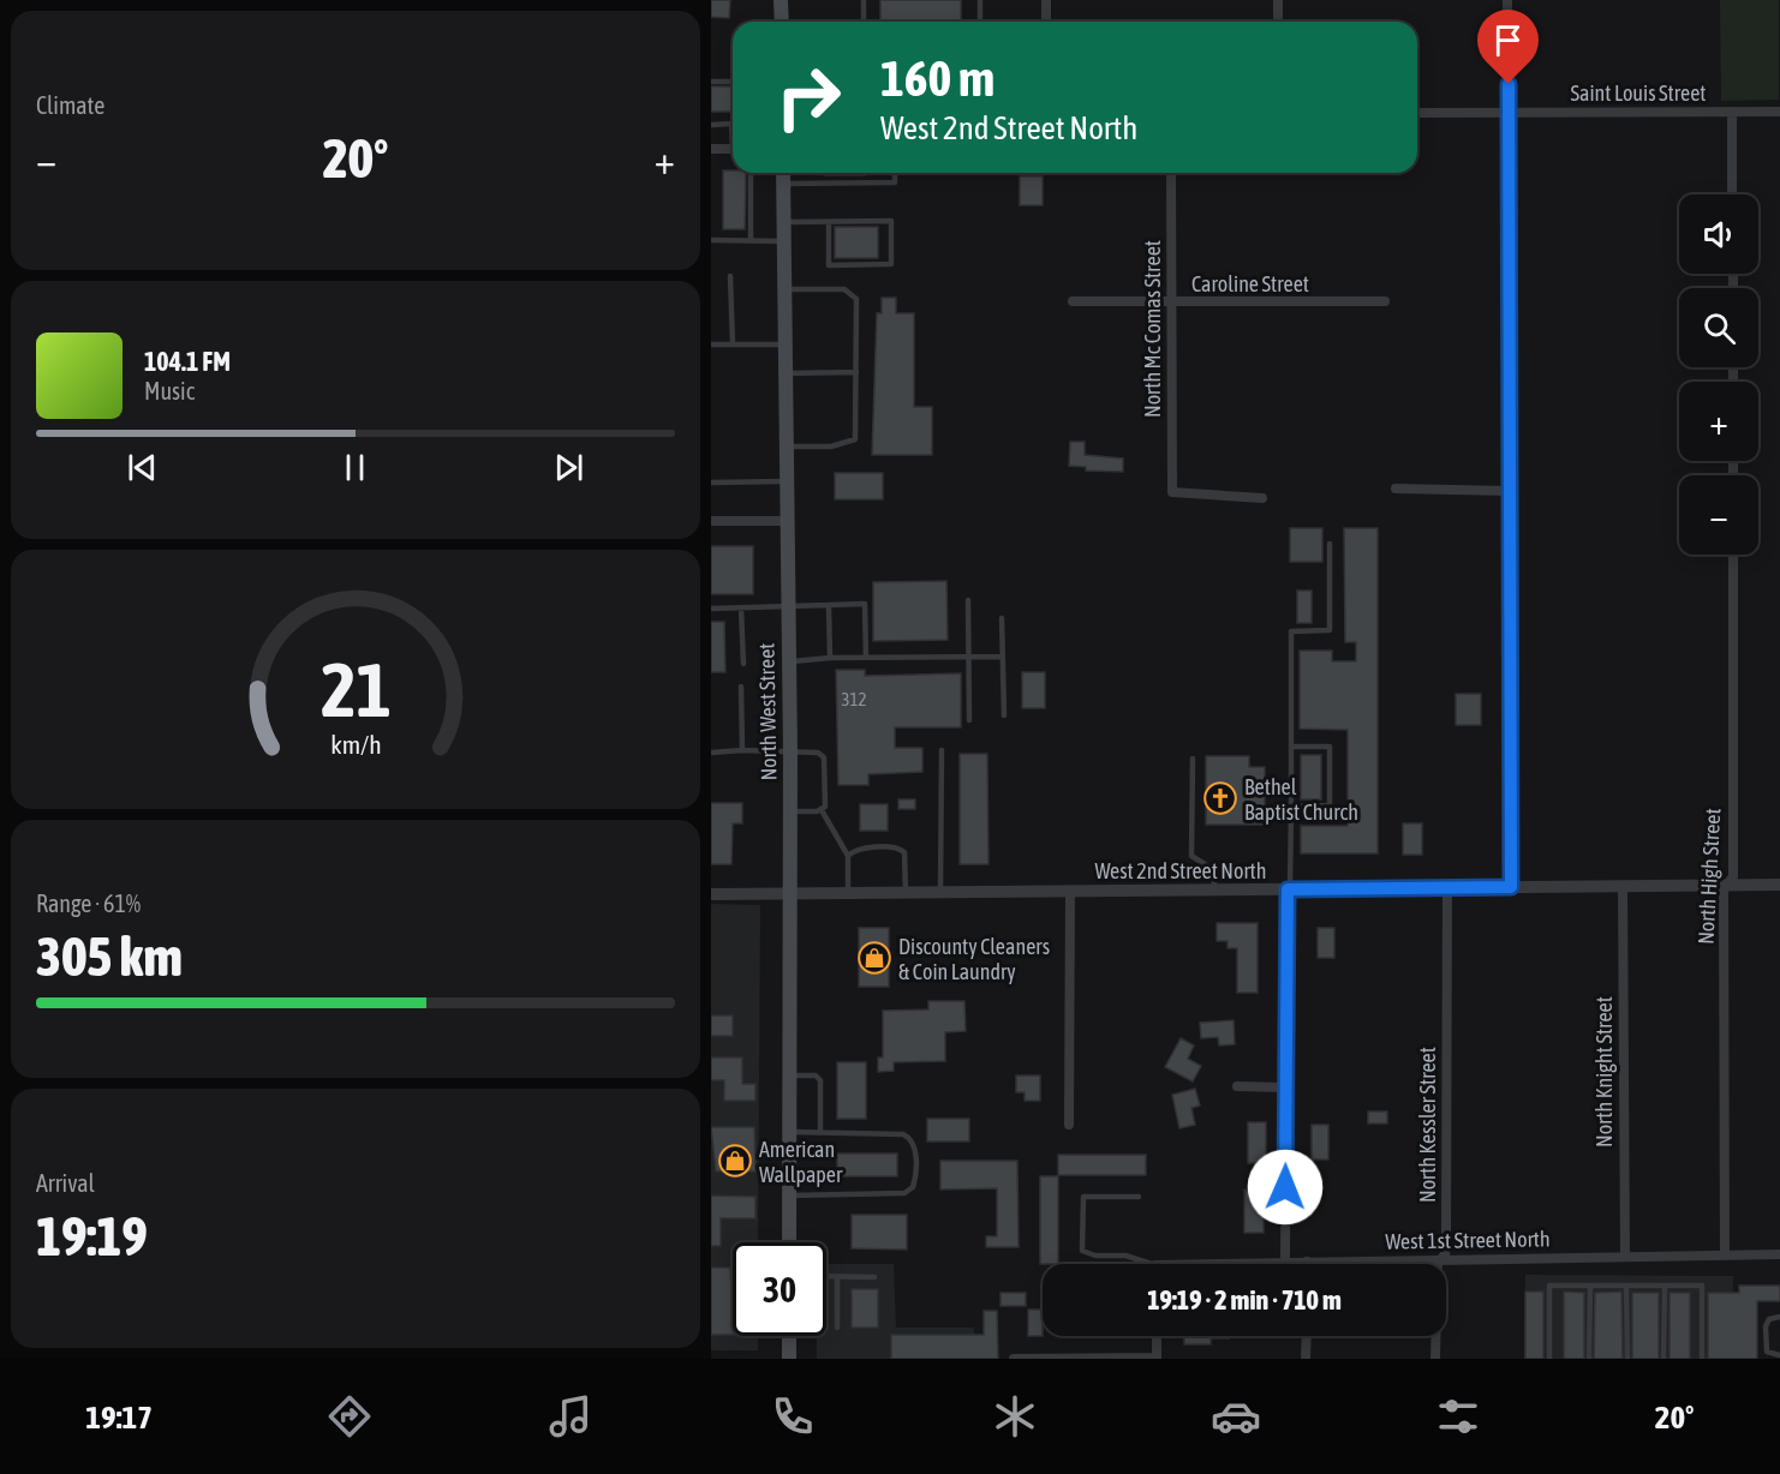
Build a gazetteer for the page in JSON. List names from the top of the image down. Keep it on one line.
{"streets":{"main road":["North West Street"],"street":["Saint Louis Street","Caroline Street","North Mc Comas Street","West 2nd Street North","North High Street","North Knight Street","North Kessler Street","West 1st Street North"]},"crossings":[["Caroline Street","North Mc Comas Street"],["North West Street","West 2nd Street North"],["West 2nd Street North","North High Street"],["West 2nd Street North","North Knight Street"],["West 2nd Street North","North Kessler Street"],["North High Street","West 1st Street North"],["North Knight Street","West 1st Street North"],["North Kessler Street","West 1st Street North"]],"places":{"church":["Bethel Baptist Church"],"shop":["Discounty Cleaners & Coin Laundry","American Wallpaper"]},"house_numbers":["312"],"page":{"tile":["Climate",["Range · 61%","305 km"],["Arrival","19:19"]],"turn":["160 m","West 2nd Street North"],"heat":["−","20°","+"],"map_buttons":["+","−"],"song":["104.1 FM","Music"],"limit":"30","trip":"19:19 · 2 min · 710 m","tabs":["19:17","20°"],"gauge":["21","km/h"]}}
